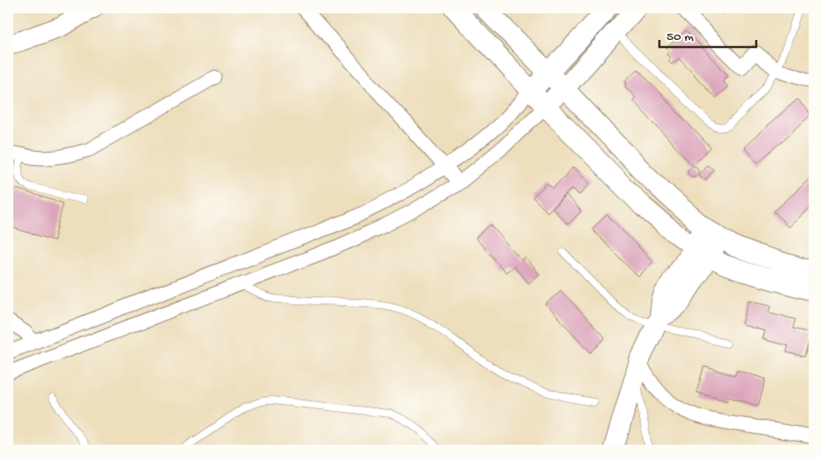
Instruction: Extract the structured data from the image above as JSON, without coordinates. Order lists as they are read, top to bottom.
{
  "scale_bar": "50 m"
}
